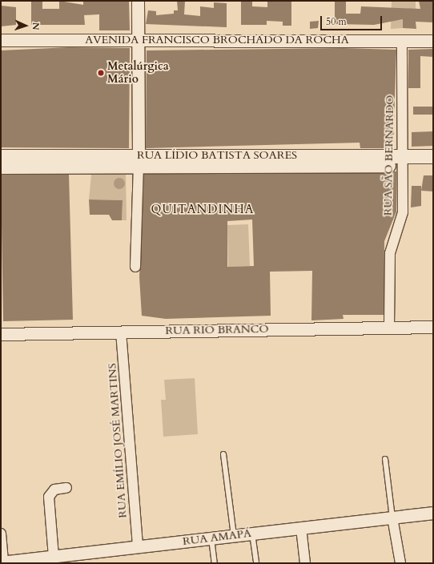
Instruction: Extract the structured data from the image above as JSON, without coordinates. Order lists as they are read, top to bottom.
{
  "streets": {
    "main road": ["RUA LÍDIO BATISTA SOARES"],
    "street": [
      "AVENIDA FRANCISCO BROCHADO DA ROCHA",
      "RUA SÃO BERNARDO",
      "RUA RIO BRANCO",
      "RUA EMÍLIO JOSÉ MARTINS",
      "RUA AMAPÁ"
    ]
  },
  "crossings": [
    ["AVENIDA FRANCISCO BROCHADO DA ROCHA", "RUA SÃO BERNARDO"],
    ["RUA LÍDIO BATISTA SOARES", "RUA SÃO BERNARDO"],
    ["RUA SÃO BERNARDO", "RUA RIO BRANCO"],
    ["RUA RIO BRANCO", "RUA EMÍLIO JOSÉ MARTINS"],
    ["RUA EMÍLIO JOSÉ MARTINS", "RUA AMAPÁ"]
  ],
  "districts": ["QUITANDINHA"],
  "places": ["Metalúrgica Mário"],
  "scale_bar": "50 m",
  "north": "right"
}
